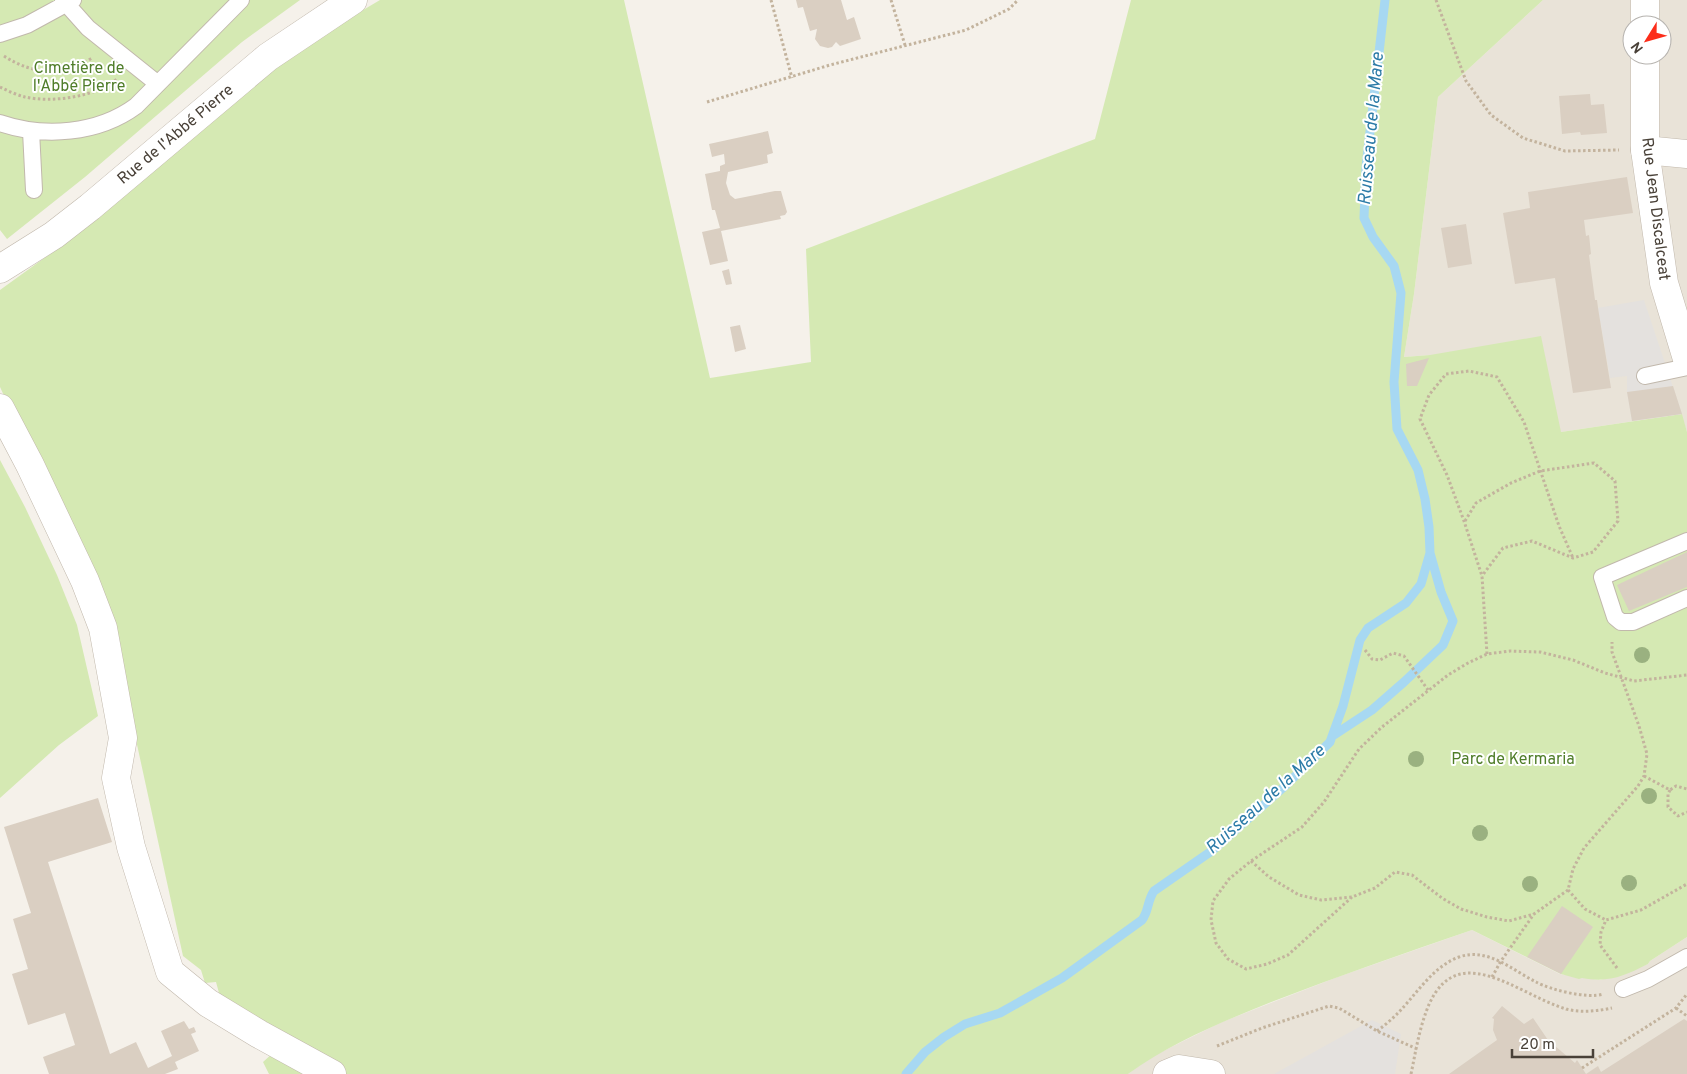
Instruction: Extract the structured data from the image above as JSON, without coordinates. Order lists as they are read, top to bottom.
{
  "streets": {
    "street": ["Rue de l'Abbé Pierre", "Rue Jean Discalceat"]
  },
  "water": ["Ruisseau de la Mare"],
  "parks": ["Cimetière de l'Abbé Pierre", "Parc de Kermaria"],
  "scale_bar": "20 m",
  "north": "bottom left"
}
